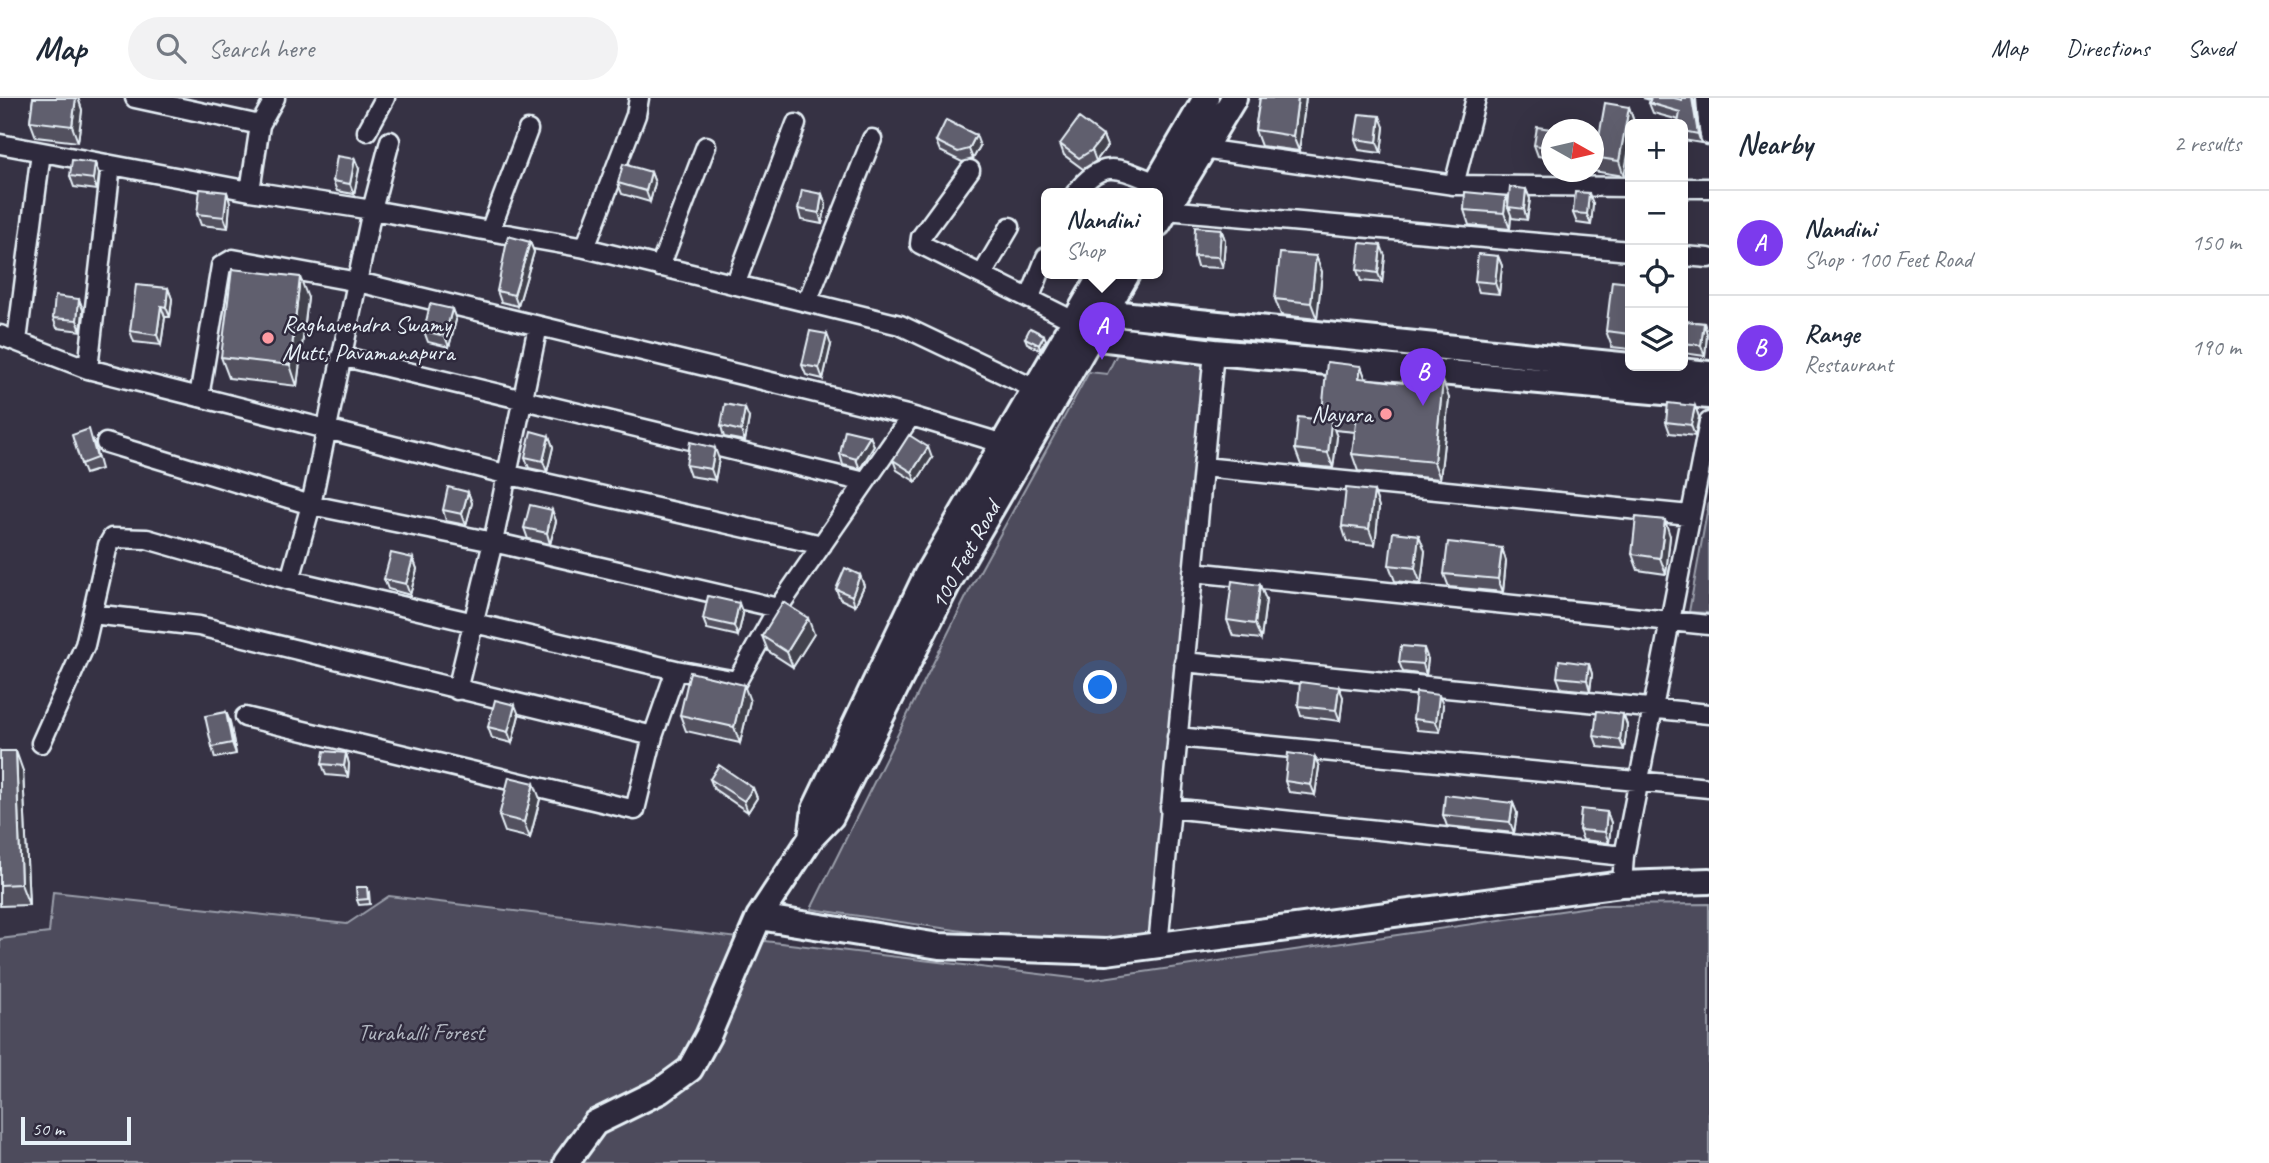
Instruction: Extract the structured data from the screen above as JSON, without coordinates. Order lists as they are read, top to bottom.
{
  "streets": {
    "main road": ["100 Feet Road"]
  },
  "parks": ["Turahalli Forest"],
  "places": ["Raghavendra Swamy Mutt, Pavamanapura", "Nayara"],
  "scale_bar": "50 m",
  "north": "right",
  "page": {
    "header": "Map",
    "search": "Search here",
    "nav": ["Map", "Directions", "Saved"],
    "heading": ["Nearby", "2 results"],
    "map_buttons": ["+", "−"],
    "popup": ["Nandini", "Shop"],
    "list": [
      {
        "mark": "A",
        "name": "Nandini",
        "note": "Shop · 100 Feet Road",
        "value": "150 m"
      },
      {
        "mark": "B",
        "name": "Range",
        "note": "Restaurant",
        "value": "190 m"
      }
    ],
    "pins": ["A", "B"],
    "scale": "50 m"
  }
}
